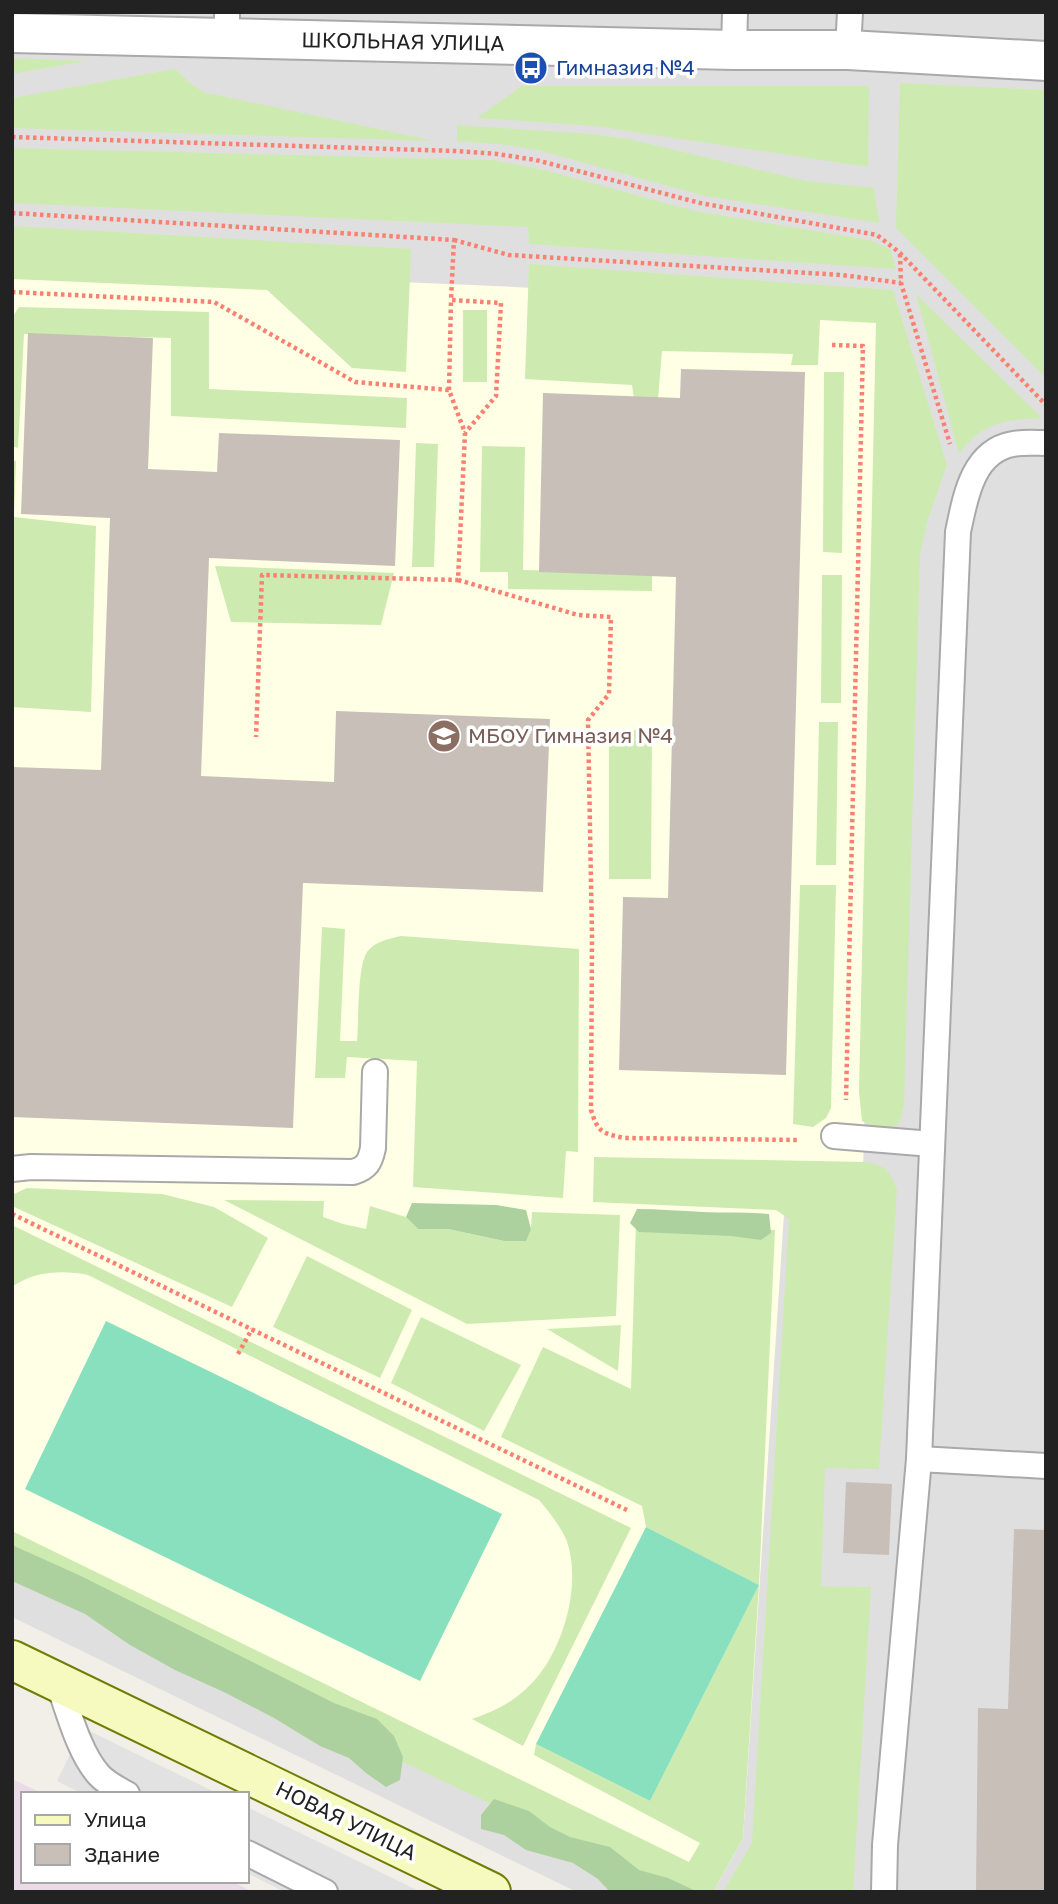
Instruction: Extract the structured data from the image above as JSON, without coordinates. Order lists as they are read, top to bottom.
{
  "streets": {
    "street": ["ШКОЛЬНАЯ УЛИЦА", "НОВАЯ УЛИЦА"]
  },
  "places": {
    "bus stop": ["Гимназия №4"],
    "school or university": ["МБОУ Гимназия №4"]
  },
  "legend": ["Улица", "Здание"]
}
